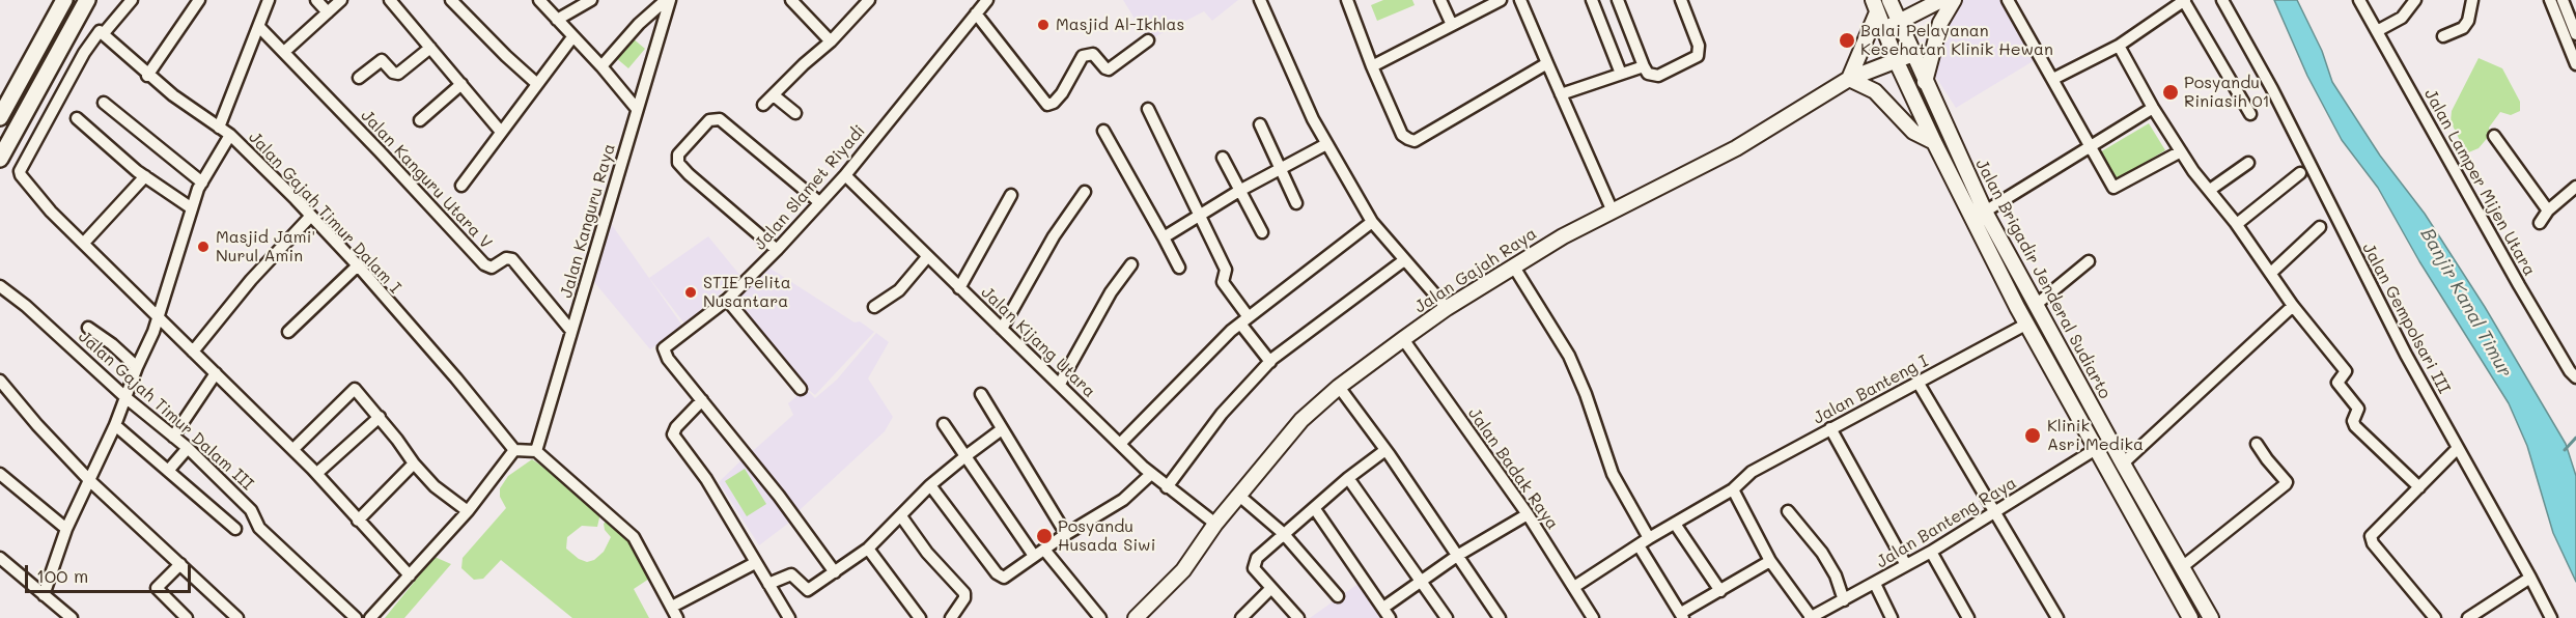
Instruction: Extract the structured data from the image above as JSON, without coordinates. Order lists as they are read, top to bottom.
{
  "streets": {
    "main road": ["Jalan Gajah Raya", "Jalan Brigadir Jenderal Sudiarto"],
    "street": [
      "Jalan Kanguru Utara V",
      "Jalan Lamper Mijen Utara",
      "Jalan Slamet Riyadi",
      "Jalan Gajah Timur Dalam I",
      "Jalan Kanguru Raya",
      "Jalan Gempolsari III",
      "Jalan Kijang Utara",
      "Jalan Banteng I",
      "Jalan Gajah Timur Dalam III",
      "Jalan Badak Raya",
      "Jalan Banteng Raya"
    ]
  },
  "crossings": [
    ["Jalan Kanguru Utara V", "Jalan Kanguru Raya"],
    ["Jalan Slamet Riyadi", "Jalan Kijang Utara"],
    ["Jalan Gajah Raya", "Jalan Brigadir Jenderal Sudiarto"],
    ["Jalan Gajah Raya", "Jalan Kijang Utara"],
    ["Jalan Gajah Raya", "Jalan Badak Raya"],
    ["Jalan Brigadir Jenderal Sudiarto", "Jalan Banteng I"],
    ["Jalan Brigadir Jenderal Sudiarto", "Jalan Banteng Raya"],
    ["Jalan Banteng I", "Jalan Badak Raya"]
  ],
  "water": ["Banjir Kanal Timur"],
  "places": [
    "Masjid Al-Ikhlas",
    "Balai Pelayanan Kesehatan Klinik Hewan",
    "Posyandu Riniasih 01",
    "Masjid Jami' Nurul Amin",
    "STIE Pelita Nusantara",
    "Klinik Asri Medika",
    "Posyandu Husada Siwi"
  ],
  "scale_bar": "100 m"
}
